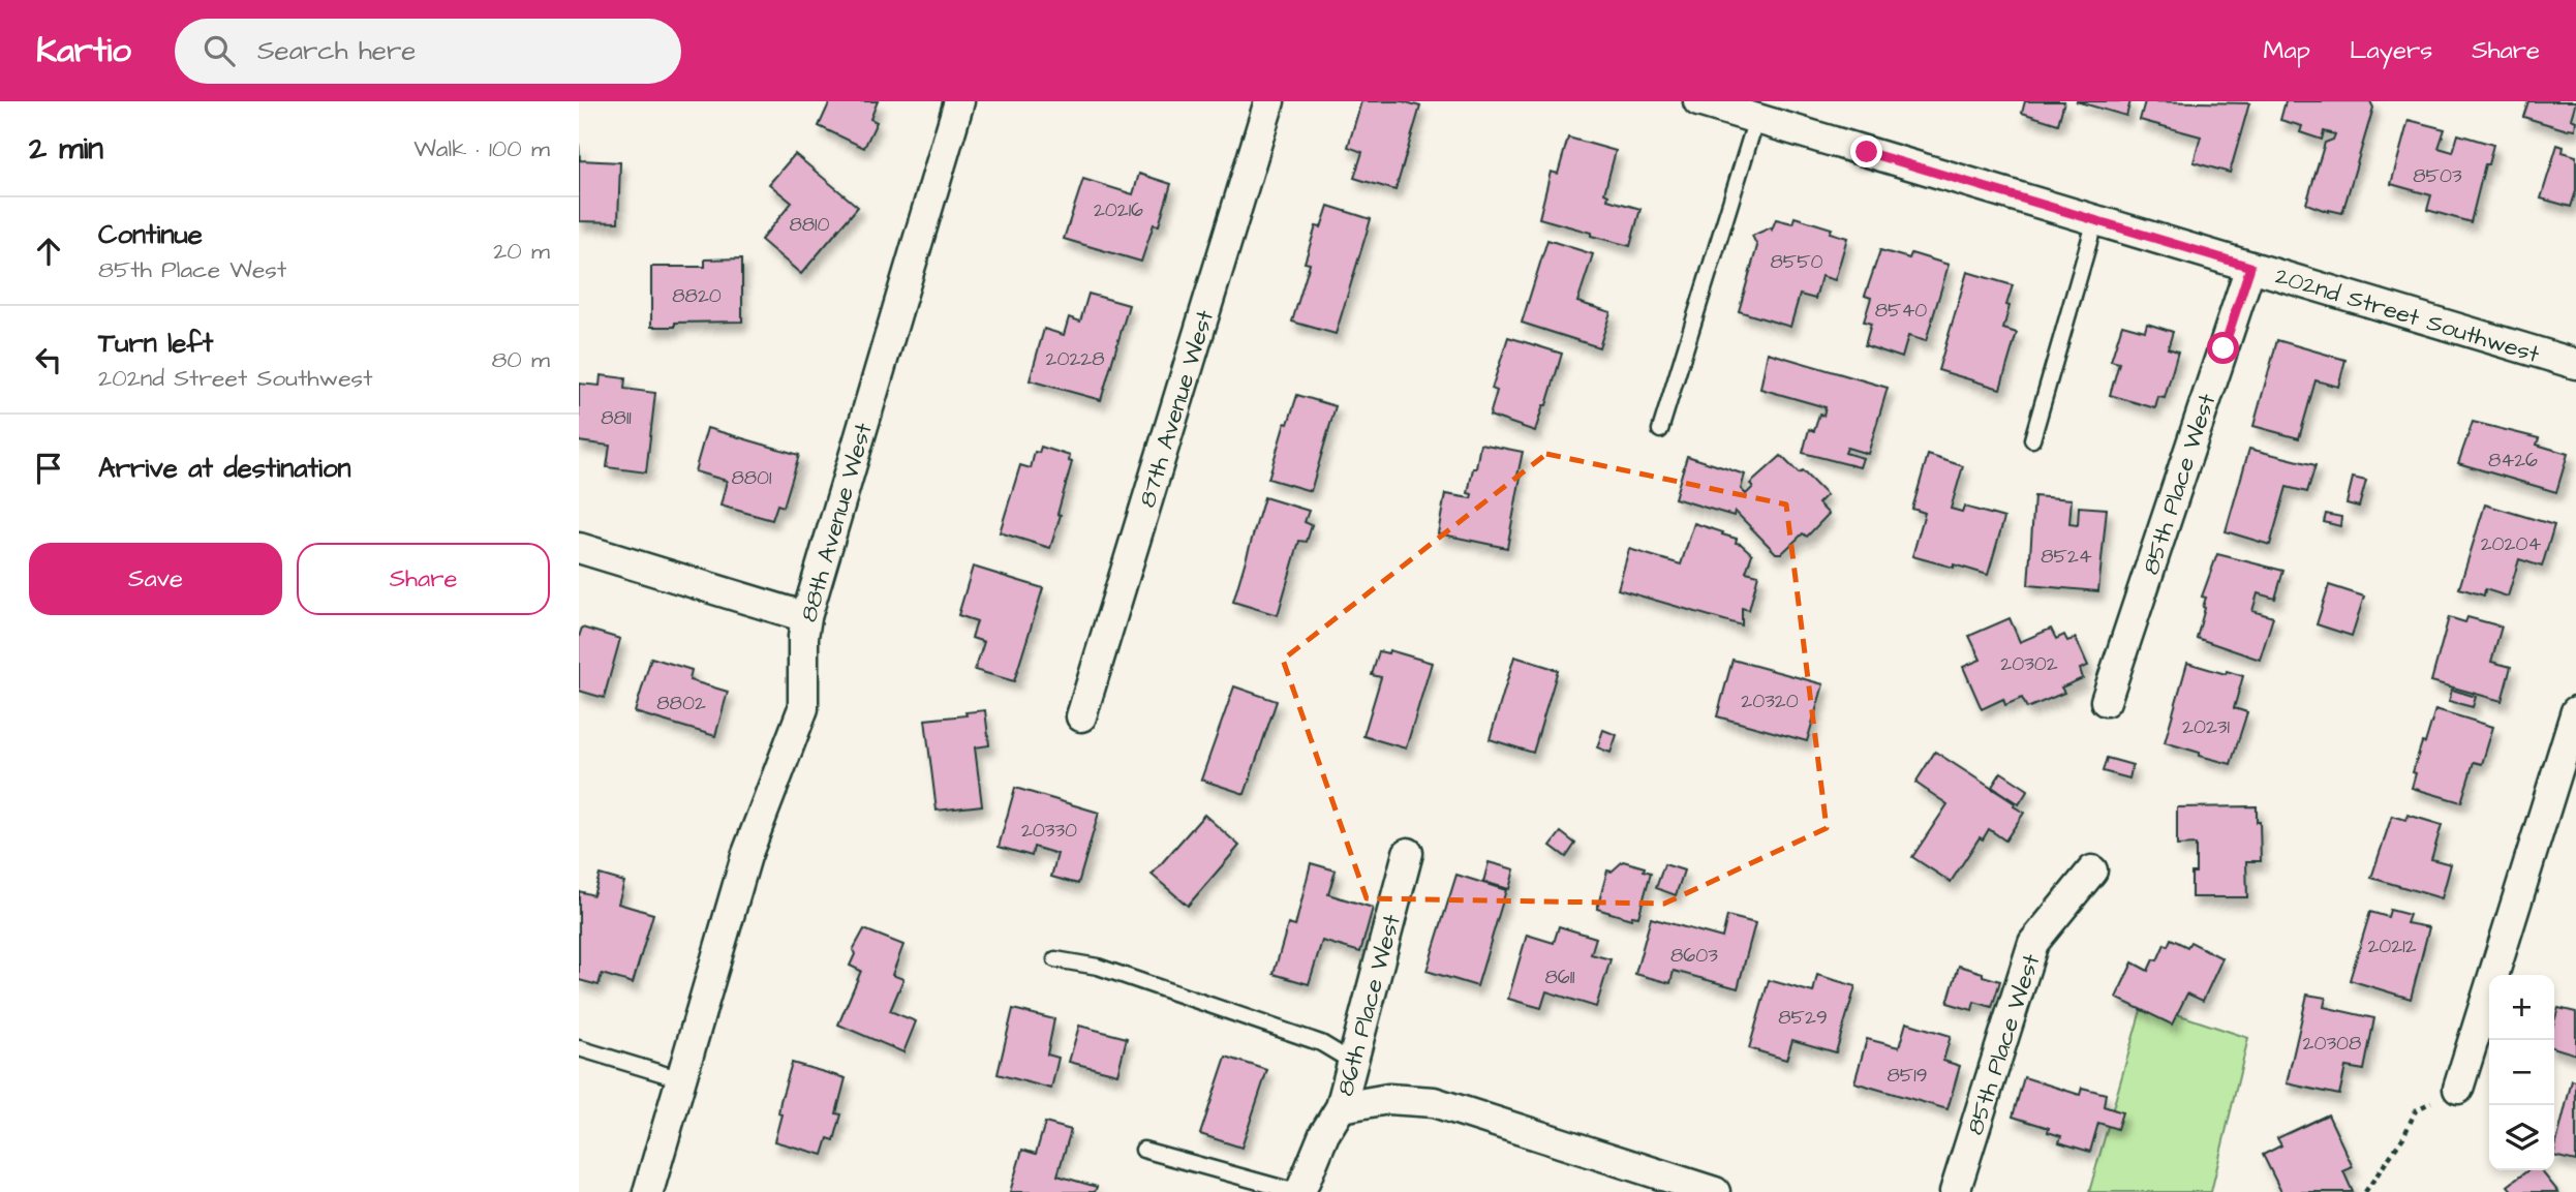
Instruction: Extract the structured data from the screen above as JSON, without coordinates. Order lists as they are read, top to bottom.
{
  "streets": {
    "street": [
      "202nd Street Southwest",
      "87th Avenue West",
      "85th Place West",
      "88th Avenue West",
      "86th Place West"
    ]
  },
  "crossings": [
    ["202nd Street Southwest", "85th Place West"]
  ],
  "house_numbers": [
    "8503",
    "20216",
    "8810",
    "8550",
    "8820",
    "8540",
    "20228",
    "8811",
    "8426",
    "8801",
    "20204",
    "8524",
    "20302",
    "20320",
    "8802",
    "20231",
    "20330",
    "20212",
    "8603",
    "8611",
    "8529",
    "20308",
    "8519"
  ],
  "page": {
    "header": "Kartio",
    "search": "Search here",
    "nav": ["Map", "Layers", "Share"],
    "heading": ["2 min", "Walk · 100 m"],
    "list": [
      ["Continue", "85th Place West", "20 m"],
      ["Turn left", "202nd Street Southwest", "80 m"],
      "Arrive at destination"
    ],
    "buttons": ["Save", "Share"],
    "map_buttons": ["+", "−"]
  }
}
